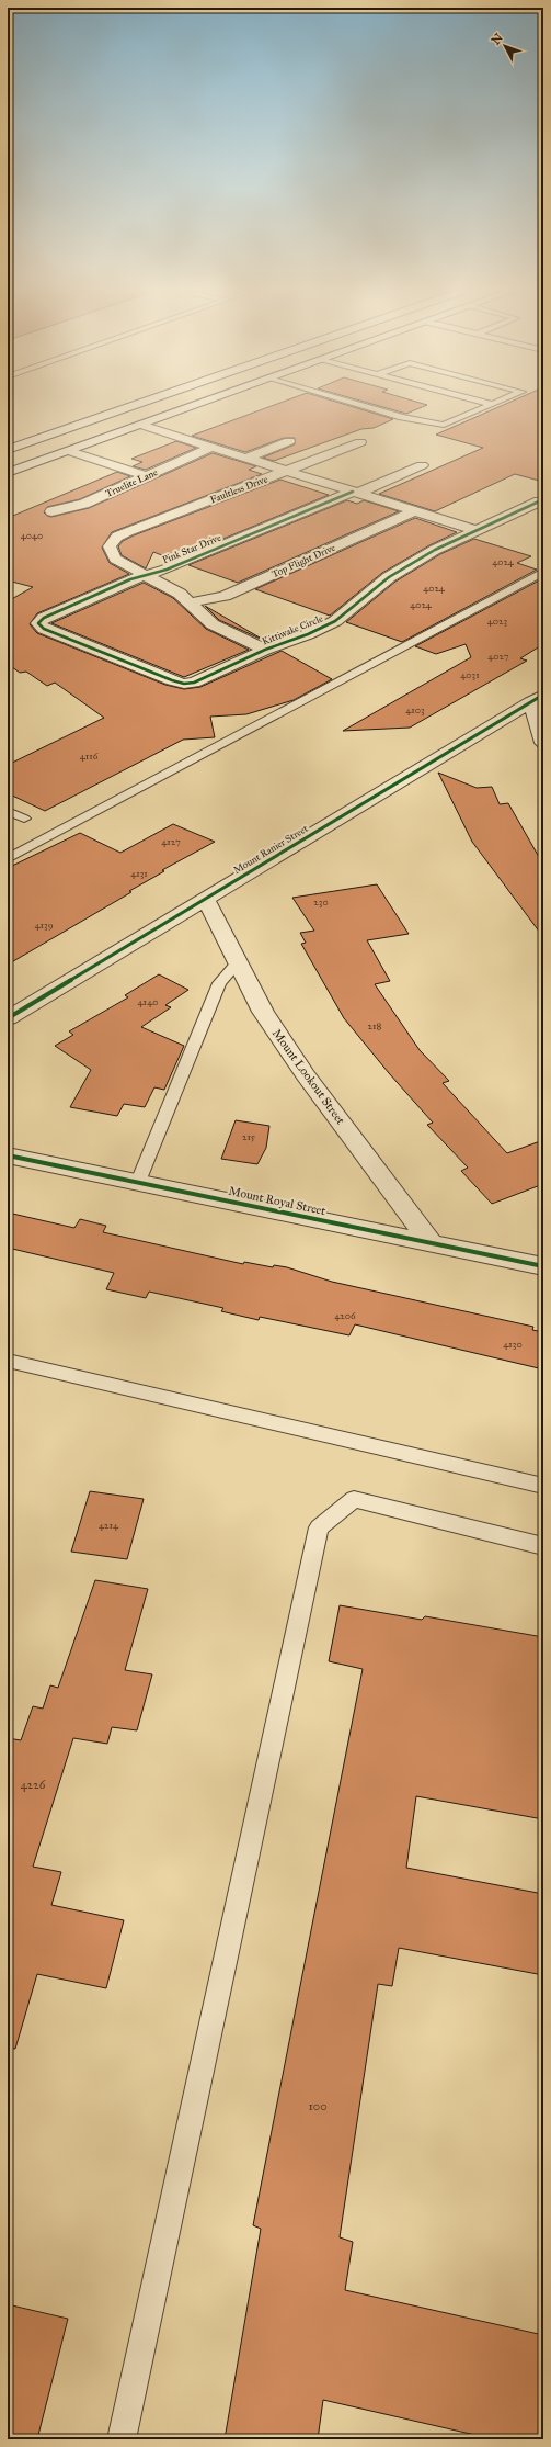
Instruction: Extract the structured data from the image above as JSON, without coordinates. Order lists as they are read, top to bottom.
{
  "streets": {
    "street": [
      "Truelite Lane",
      "Faultless Drive",
      "Pink Star Drive",
      "Top Flight Drive",
      "Kittiwake Circle",
      "Mount Ranier Street",
      "Mount Lookout Street",
      "Mount Royal Street"
    ]
  },
  "crossings": [
    ["Faultless Drive", "Pink Star Drive"],
    ["Pink Star Drive", "Kittiwake Circle"],
    ["Mount Ranier Street", "Mount Lookout Street"],
    ["Mount Lookout Street", "Mount Royal Street"]
  ],
  "house_numbers": [
    "4040",
    "4024",
    "4024",
    "4024",
    "4023",
    "4027",
    "4031",
    "4103",
    "4116",
    "4127",
    "4131",
    "230",
    "4139",
    "4140",
    "218",
    "215",
    "4206",
    "4130",
    "4214",
    "4226",
    "100"
  ],
  "north": "top left"
}
